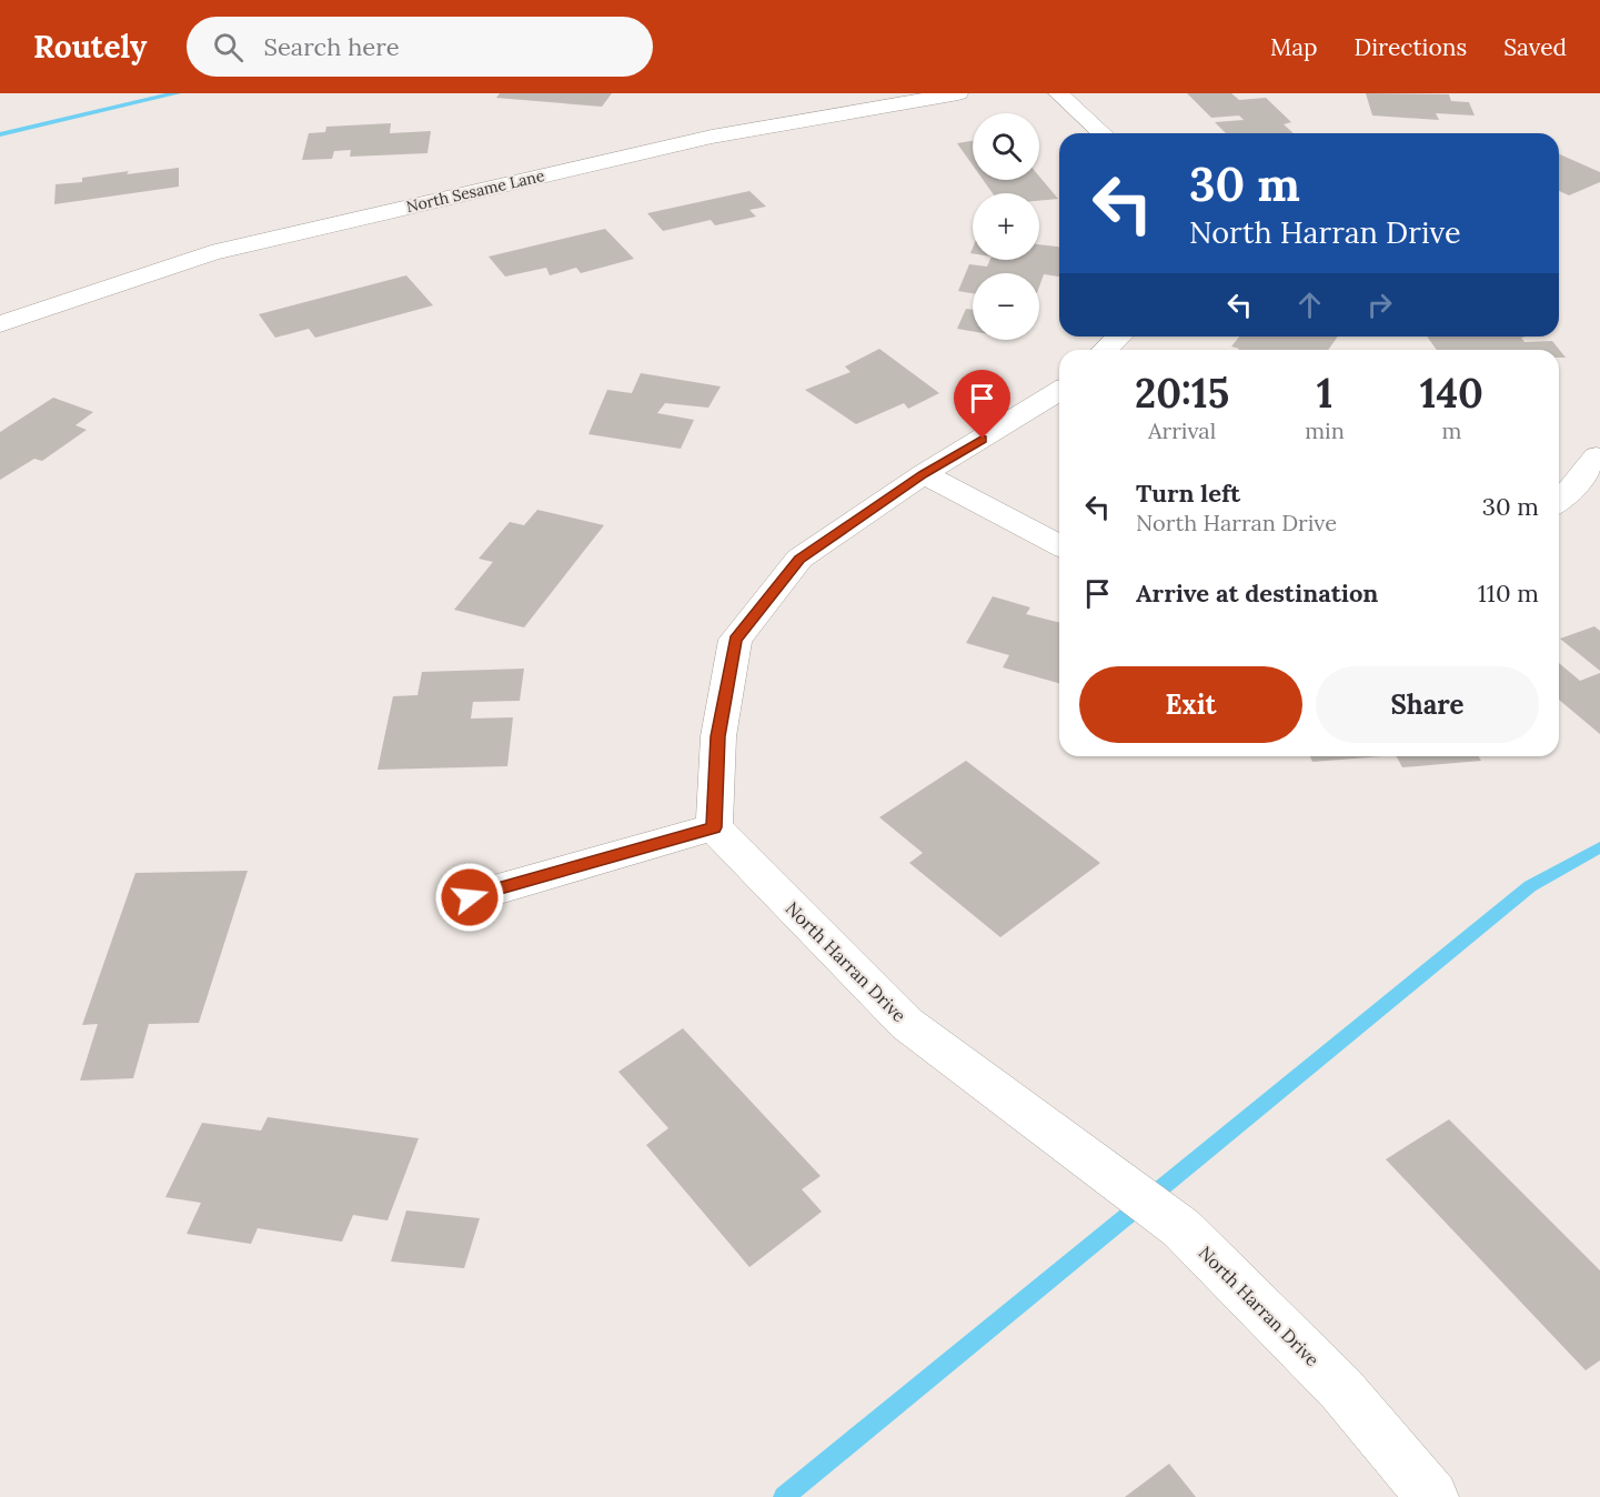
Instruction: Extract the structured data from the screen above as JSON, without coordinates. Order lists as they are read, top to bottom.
{
  "streets": {
    "street": ["North Sesame Lane", "North Harran Drive"]
  },
  "page": {
    "header": "Routely",
    "search": "Search here",
    "nav": ["Map", "Directions", "Saved"],
    "map_buttons": ["+", "−"],
    "turn": ["30 m", "North Harran Drive"],
    "eta": [
      "20:15",
      "Arrival",
      "1",
      "min",
      "140",
      "m"
    ],
    "list": [
      {
        "name": "Turn left",
        "note": "North Harran Drive",
        "value": "30 m"
      },
      {
        "name": "Arrive at destination",
        "value": "110 m"
      }
    ],
    "buttons": ["Exit", "Share"]
  }
}
